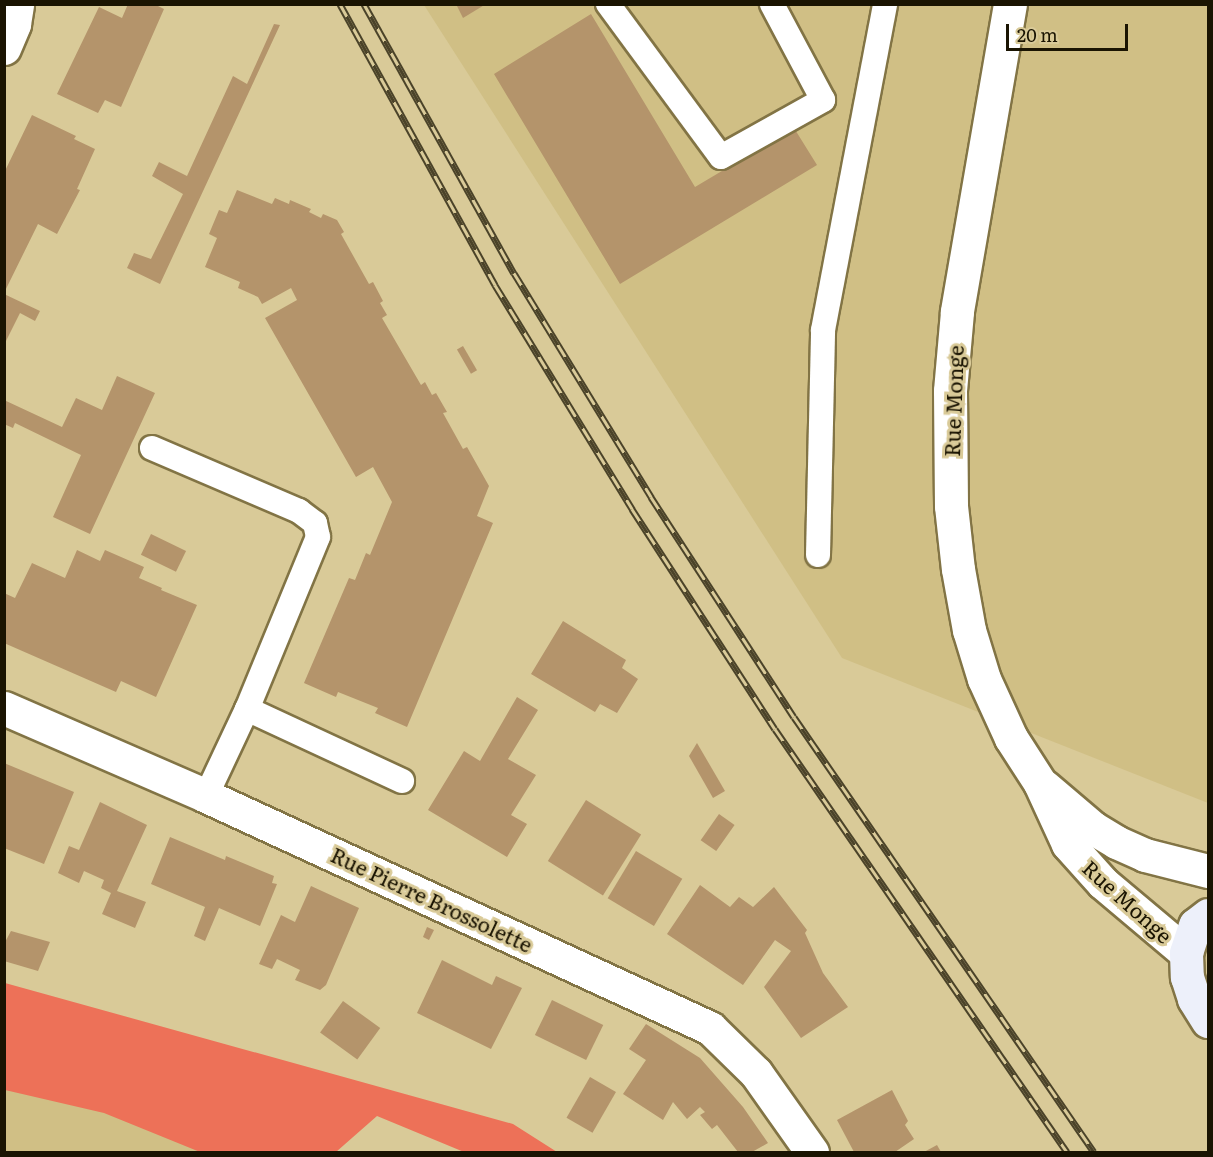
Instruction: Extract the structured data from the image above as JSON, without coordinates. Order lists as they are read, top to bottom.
{
  "streets": {
    "street": ["Rue Monge", "Rue Pierre Brossolette"]
  },
  "scale_bar": "20 m"
}
